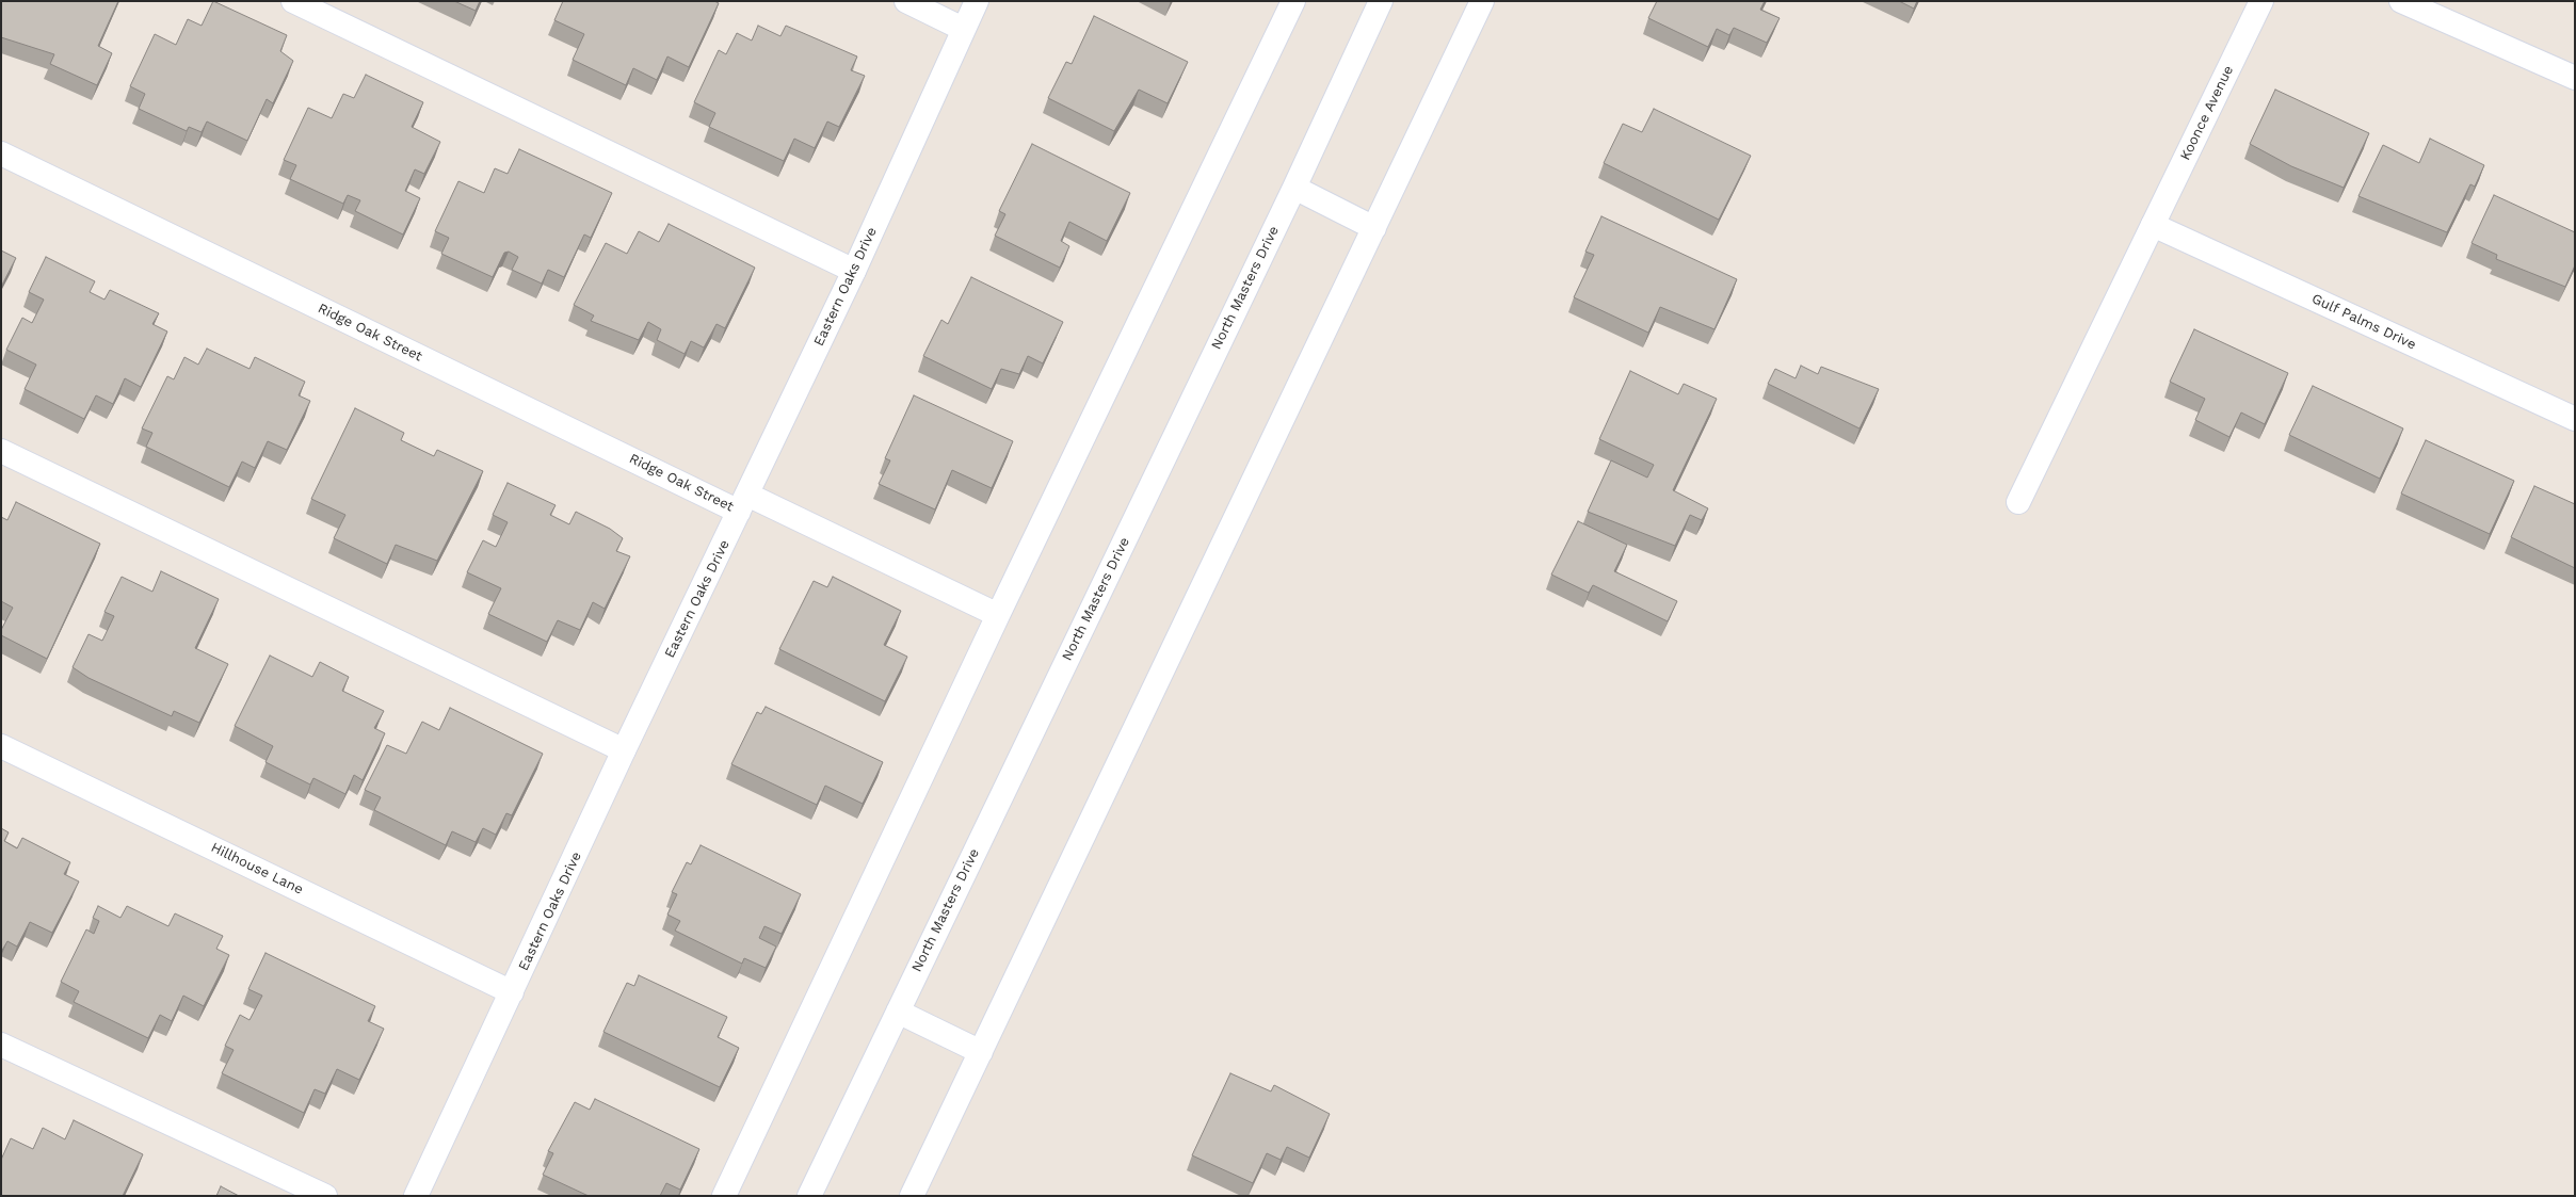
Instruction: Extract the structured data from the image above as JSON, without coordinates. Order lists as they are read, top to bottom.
{
  "streets": {
    "street": [
      "Koonce Avenue",
      "Eastern Oaks Drive",
      "North Masters Drive",
      "Gulf Palms Drive",
      "Ridge Oak Street",
      "Hillhouse Lane"
    ]
  },
  "crossings": [
    ["Koonce Avenue", "Gulf Palms Drive"],
    ["Eastern Oaks Drive", "Ridge Oak Street"],
    ["Eastern Oaks Drive", "Hillhouse Lane"]
  ]
}
